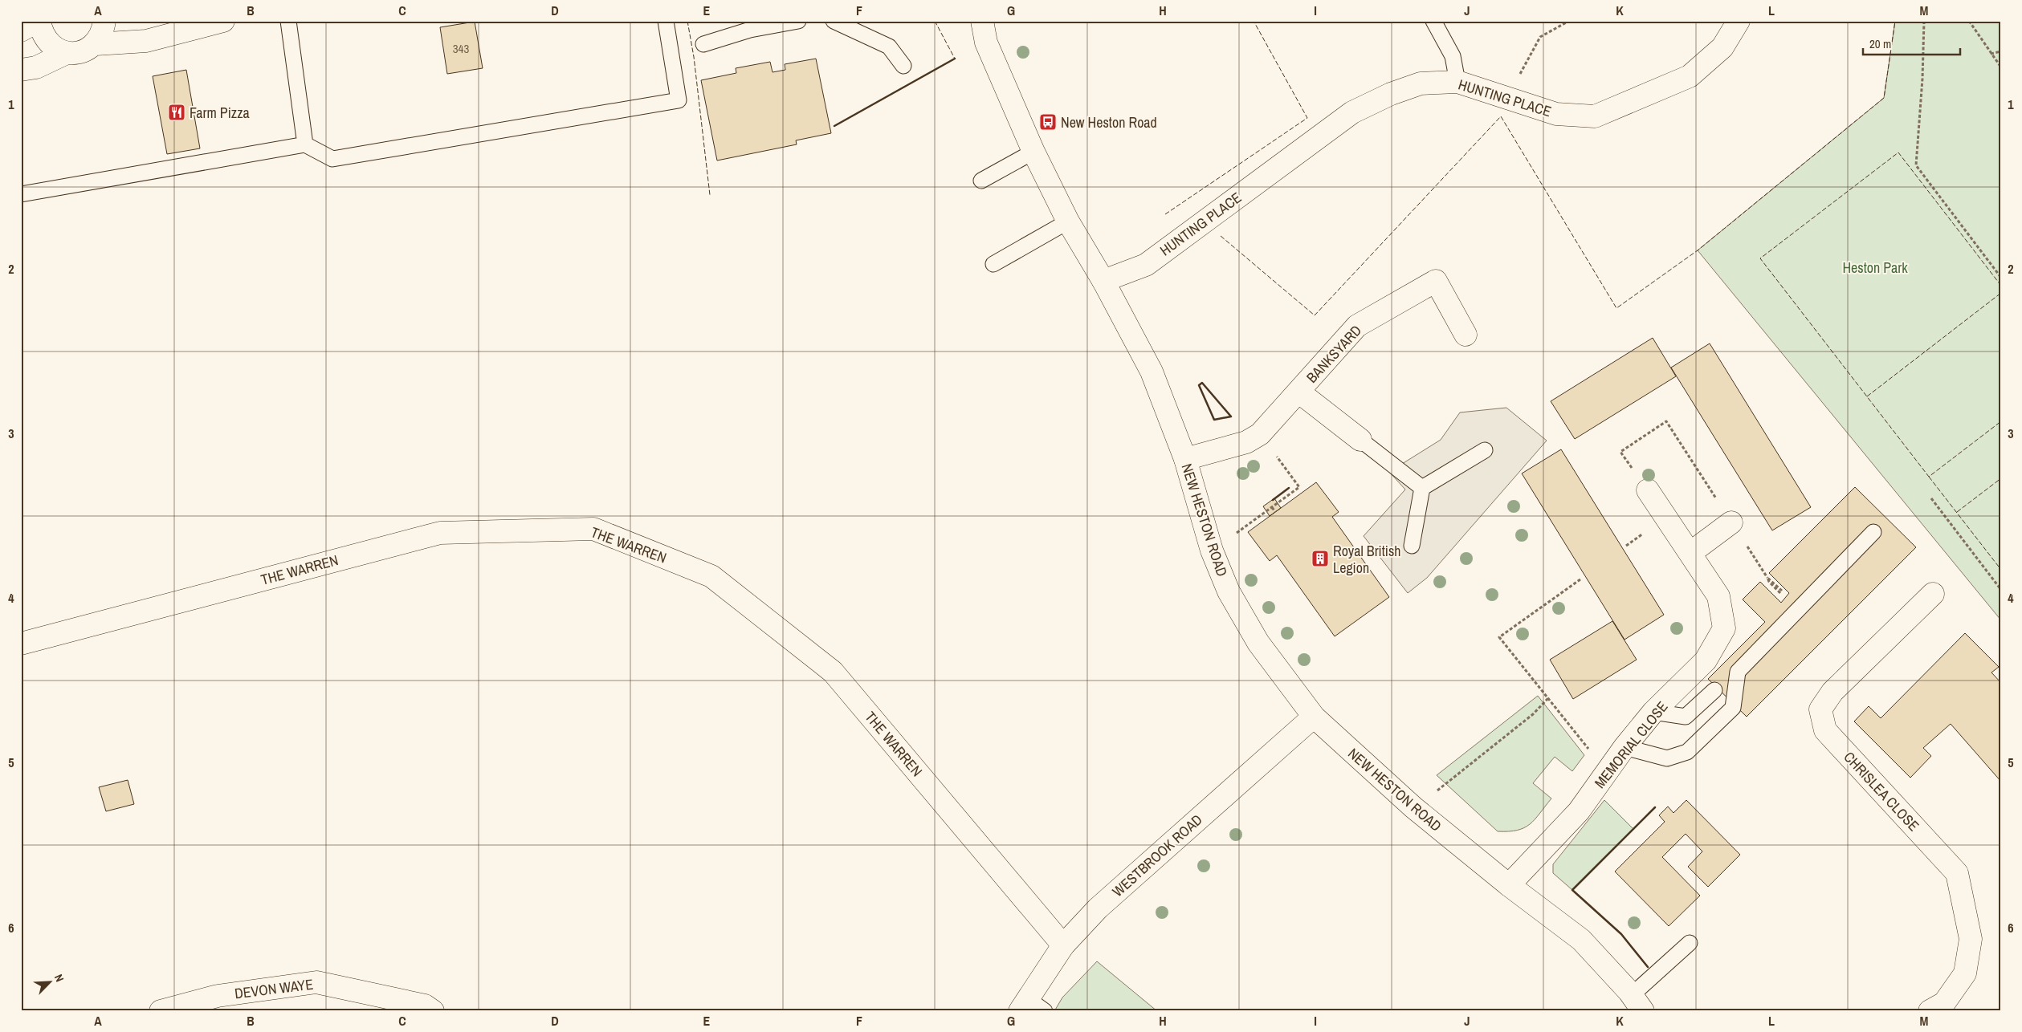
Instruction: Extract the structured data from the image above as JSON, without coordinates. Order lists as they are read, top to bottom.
{
  "streets": {
    "street": [
      "HUNTING PLACE",
      "BANKSYARD",
      "NEW HESTON ROAD",
      "THE WARREN",
      "MEMORIAL CLOSE",
      "CHRISLEA CLOSE",
      "WESTBROOK ROAD",
      "DEVON WAYE"
    ]
  },
  "crossings": [
    ["HUNTING PLACE", "NEW HESTON ROAD"],
    ["BANKSYARD", "NEW HESTON ROAD"],
    ["NEW HESTON ROAD", "MEMORIAL CLOSE"],
    ["NEW HESTON ROAD", "WESTBROOK ROAD"],
    ["THE WARREN", "WESTBROOK ROAD"]
  ],
  "parks": ["Heston Park"],
  "places": {
    "restaurant": ["Farm Pizza"],
    "bus stop": ["New Heston Road"],
    "building": ["Royal British Legion"]
  },
  "house_numbers": ["343"],
  "scale_bar": "20 m",
  "north": "top right",
  "grid": {
    "columns": [
      "A",
      "B",
      "C",
      "D",
      "E",
      "F",
      "G",
      "H",
      "I",
      "J",
      "K",
      "L",
      "M"
    ],
    "rows": [
      "1",
      "2",
      "3",
      "4",
      "5",
      "6"
    ]
  }
}
